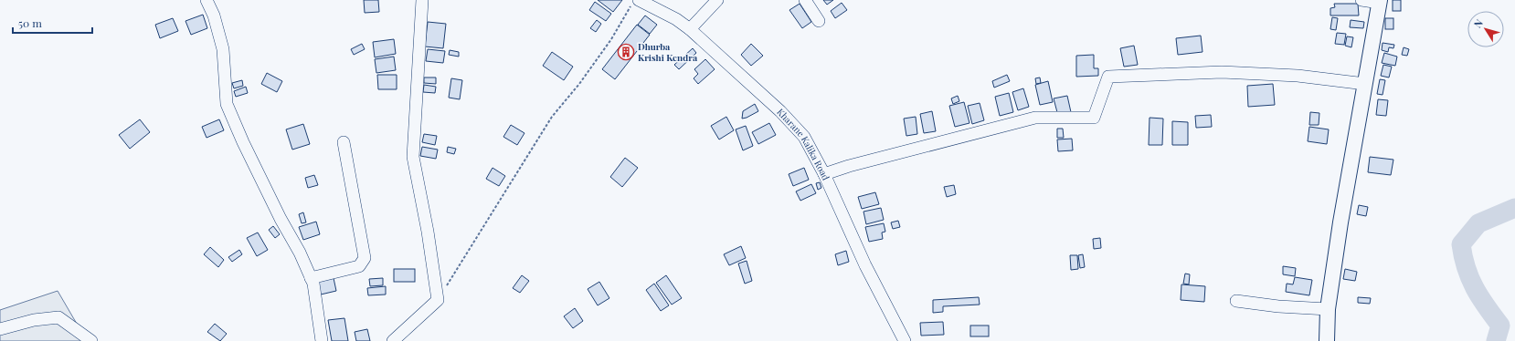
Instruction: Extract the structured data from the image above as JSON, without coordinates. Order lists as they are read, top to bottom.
{
  "streets": {
    "street": ["Kharane Kalika Road"]
  },
  "places": {
    "building": ["Dhurba Krishi Kendra"]
  },
  "scale_bar": "50 m",
  "north": "top left"
}
